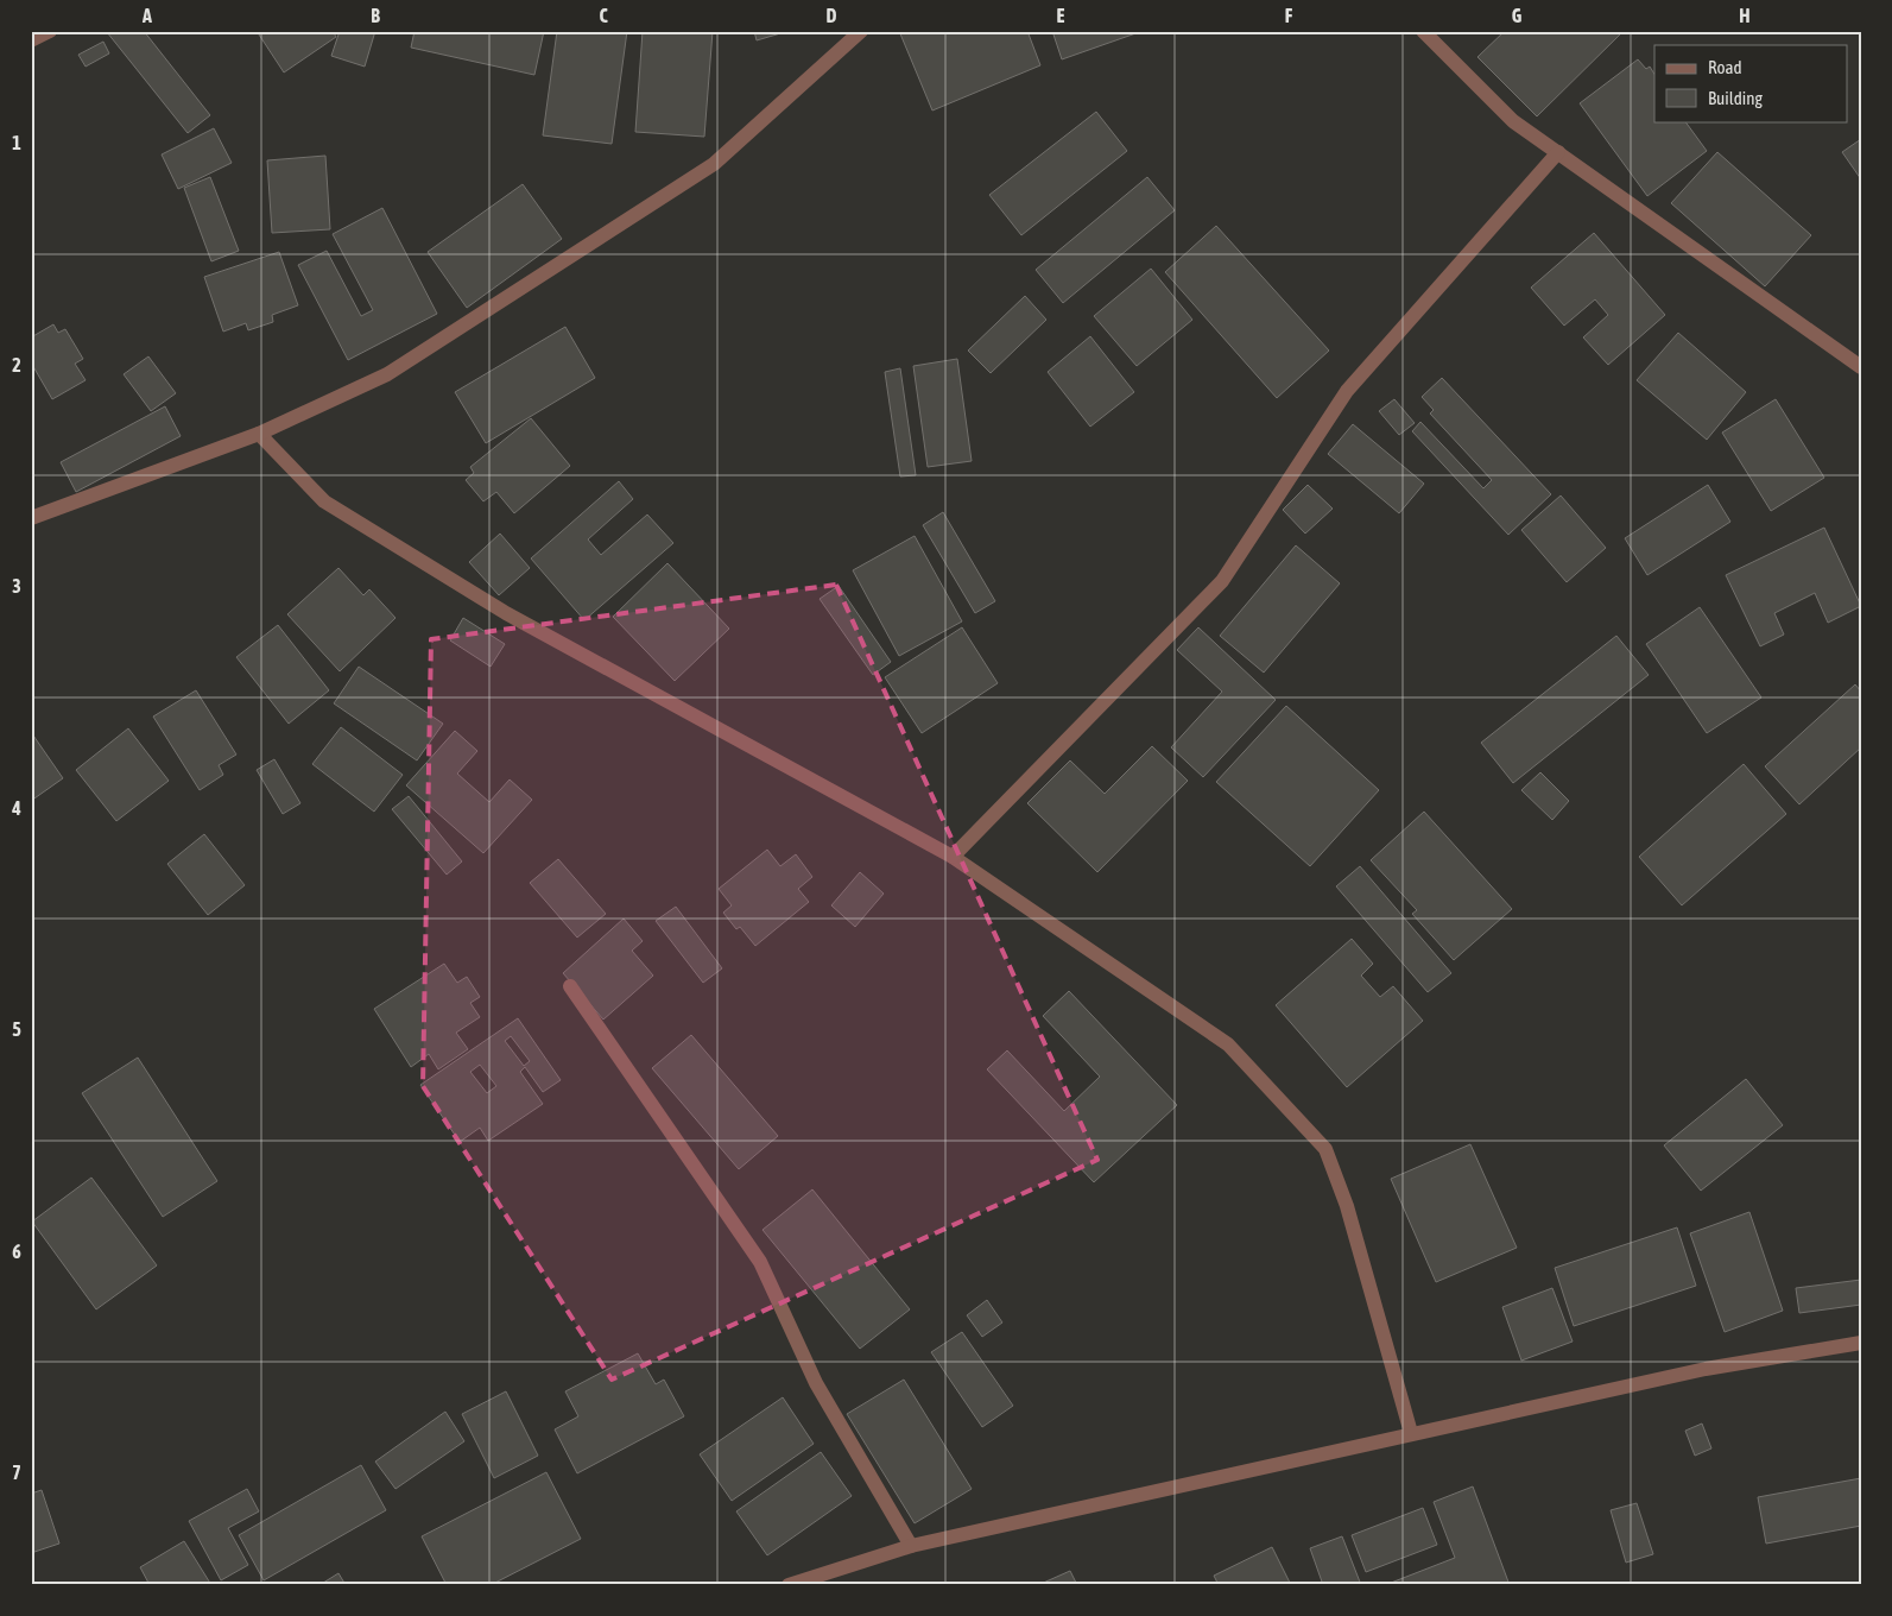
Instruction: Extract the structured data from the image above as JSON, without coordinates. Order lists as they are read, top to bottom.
{
  "legend": ["Road", "Building"],
  "grid": {
    "columns": [
      "A",
      "B",
      "C",
      "D",
      "E",
      "F",
      "G",
      "H"
    ],
    "rows": [
      "1",
      "2",
      "3",
      "4",
      "5",
      "6",
      "7"
    ]
  }
}
